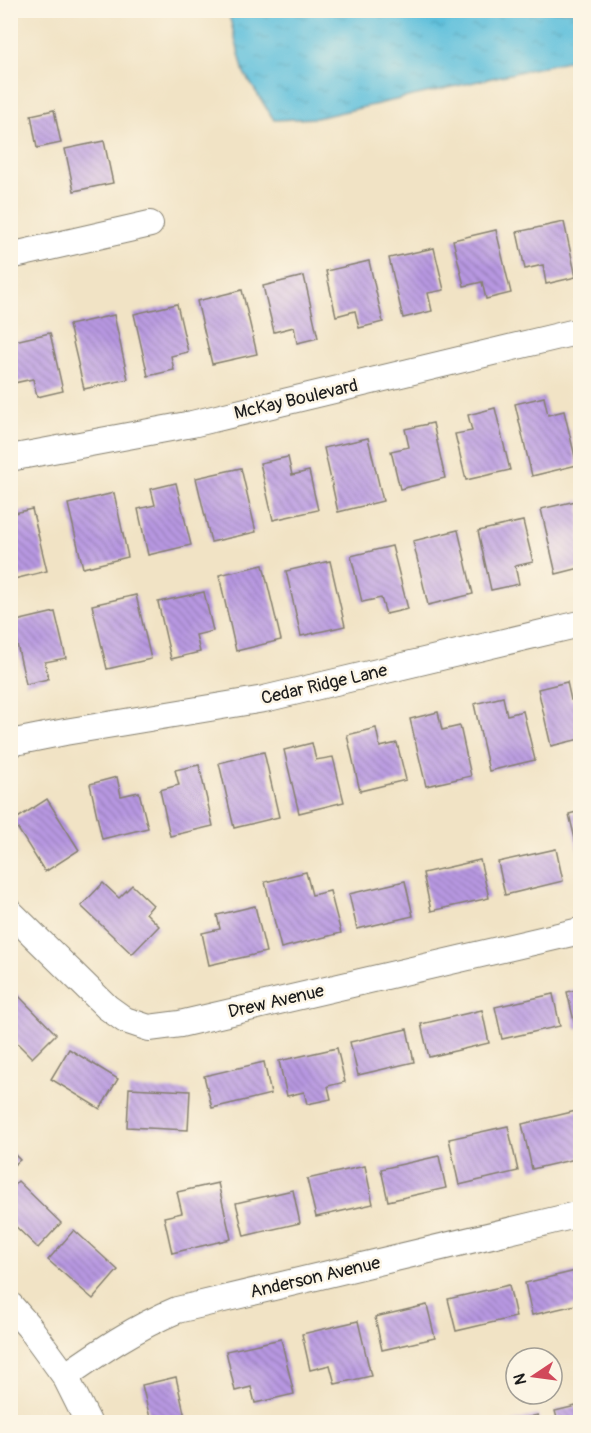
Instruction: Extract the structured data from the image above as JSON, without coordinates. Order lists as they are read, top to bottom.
{
  "streets": {
    "street": [
      "McKay Boulevard",
      "Cedar Ridge Lane",
      "Drew Avenue",
      "Anderson Avenue"
    ]
  },
  "north": "left"
}
